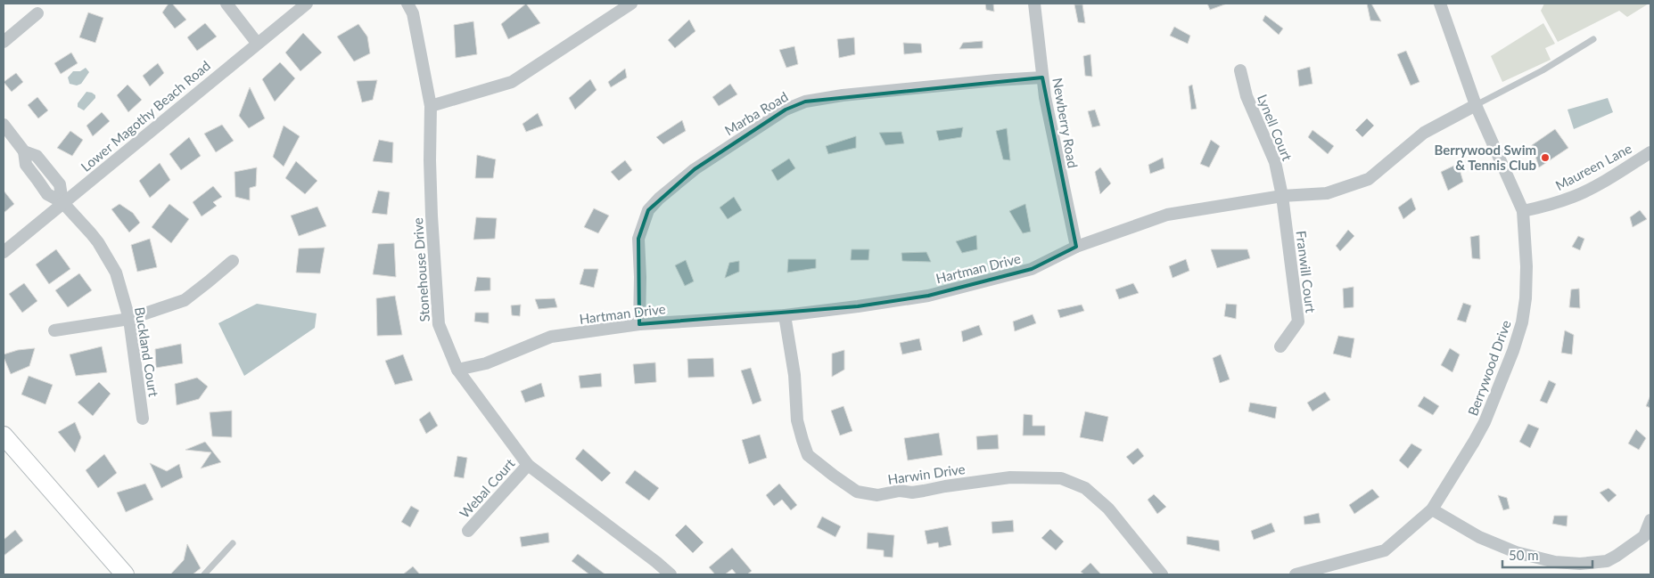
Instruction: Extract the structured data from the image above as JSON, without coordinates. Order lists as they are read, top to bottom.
{
  "streets": {
    "street": [
      "Marba Road",
      "Lower Magothy Beach Road",
      "Newberry Road",
      "Lynell Court",
      "Maureen Lane",
      "Hartman Drive",
      "Stonehouse Drive",
      "Franwill Court",
      "Buckland Court",
      "Berrywood Drive",
      "Harwin Drive",
      "Webal Court"
    ]
  },
  "crossings": [
    ["Marba Road", "Newberry Road"],
    ["Marba Road", "Hartman Drive"],
    ["Lower Magothy Beach Road", "Buckland Court"],
    ["Newberry Road", "Hartman Drive"],
    ["Lynell Court", "Hartman Drive"],
    ["Lynell Court", "Franwill Court"],
    ["Maureen Lane", "Berrywood Drive"],
    ["Hartman Drive", "Stonehouse Drive"],
    ["Hartman Drive", "Franwill Court"],
    ["Hartman Drive", "Berrywood Drive"],
    ["Hartman Drive", "Harwin Drive"],
    ["Stonehouse Drive", "Webal Court"]
  ],
  "places": ["Berrywood Swim & Tennis Club"],
  "scale_bar": "50 m"
}
